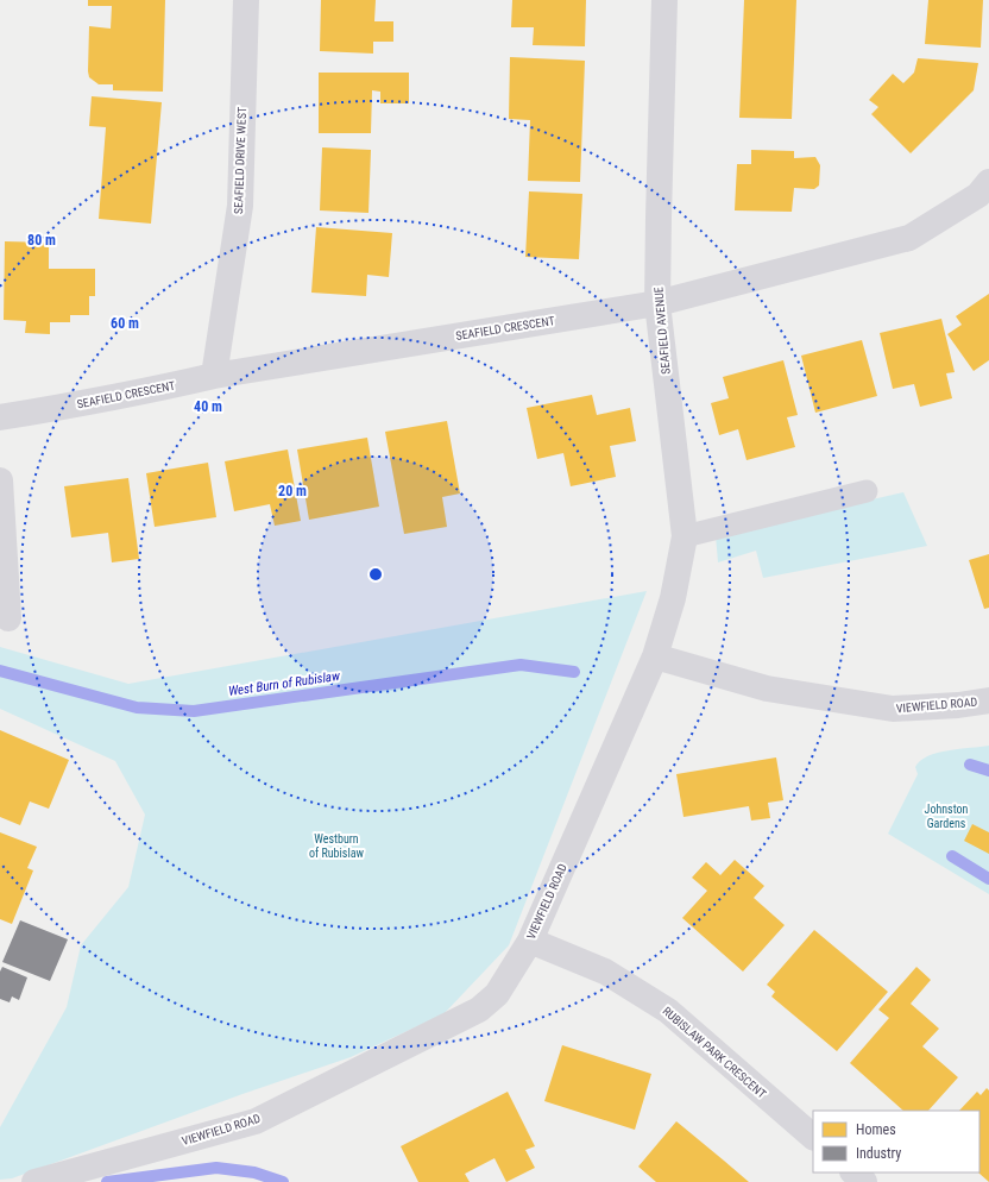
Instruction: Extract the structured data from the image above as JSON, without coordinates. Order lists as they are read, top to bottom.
{
  "streets": {
    "street": [
      "SEAFIELD DRIVE WEST",
      "SEAFIELD CRESCENT",
      "SEAFIELD AVENUE",
      "VIEWFIELD ROAD",
      "RUBISLAW PARK CRESCENT"
    ]
  },
  "crossings": [
    ["SEAFIELD DRIVE WEST", "SEAFIELD CRESCENT"],
    ["SEAFIELD CRESCENT", "SEAFIELD AVENUE"],
    ["SEAFIELD AVENUE", "VIEWFIELD ROAD"],
    ["VIEWFIELD ROAD", "RUBISLAW PARK CRESCENT"]
  ],
  "water": ["West Burn of Rubislaw"],
  "parks": ["Johnston Gardens", "Westburn of Rubislaw"],
  "legend": ["Homes", "Industry"],
  "rings": [
    "80 m",
    "60 m",
    "40 m",
    "20 m"
  ]
}
